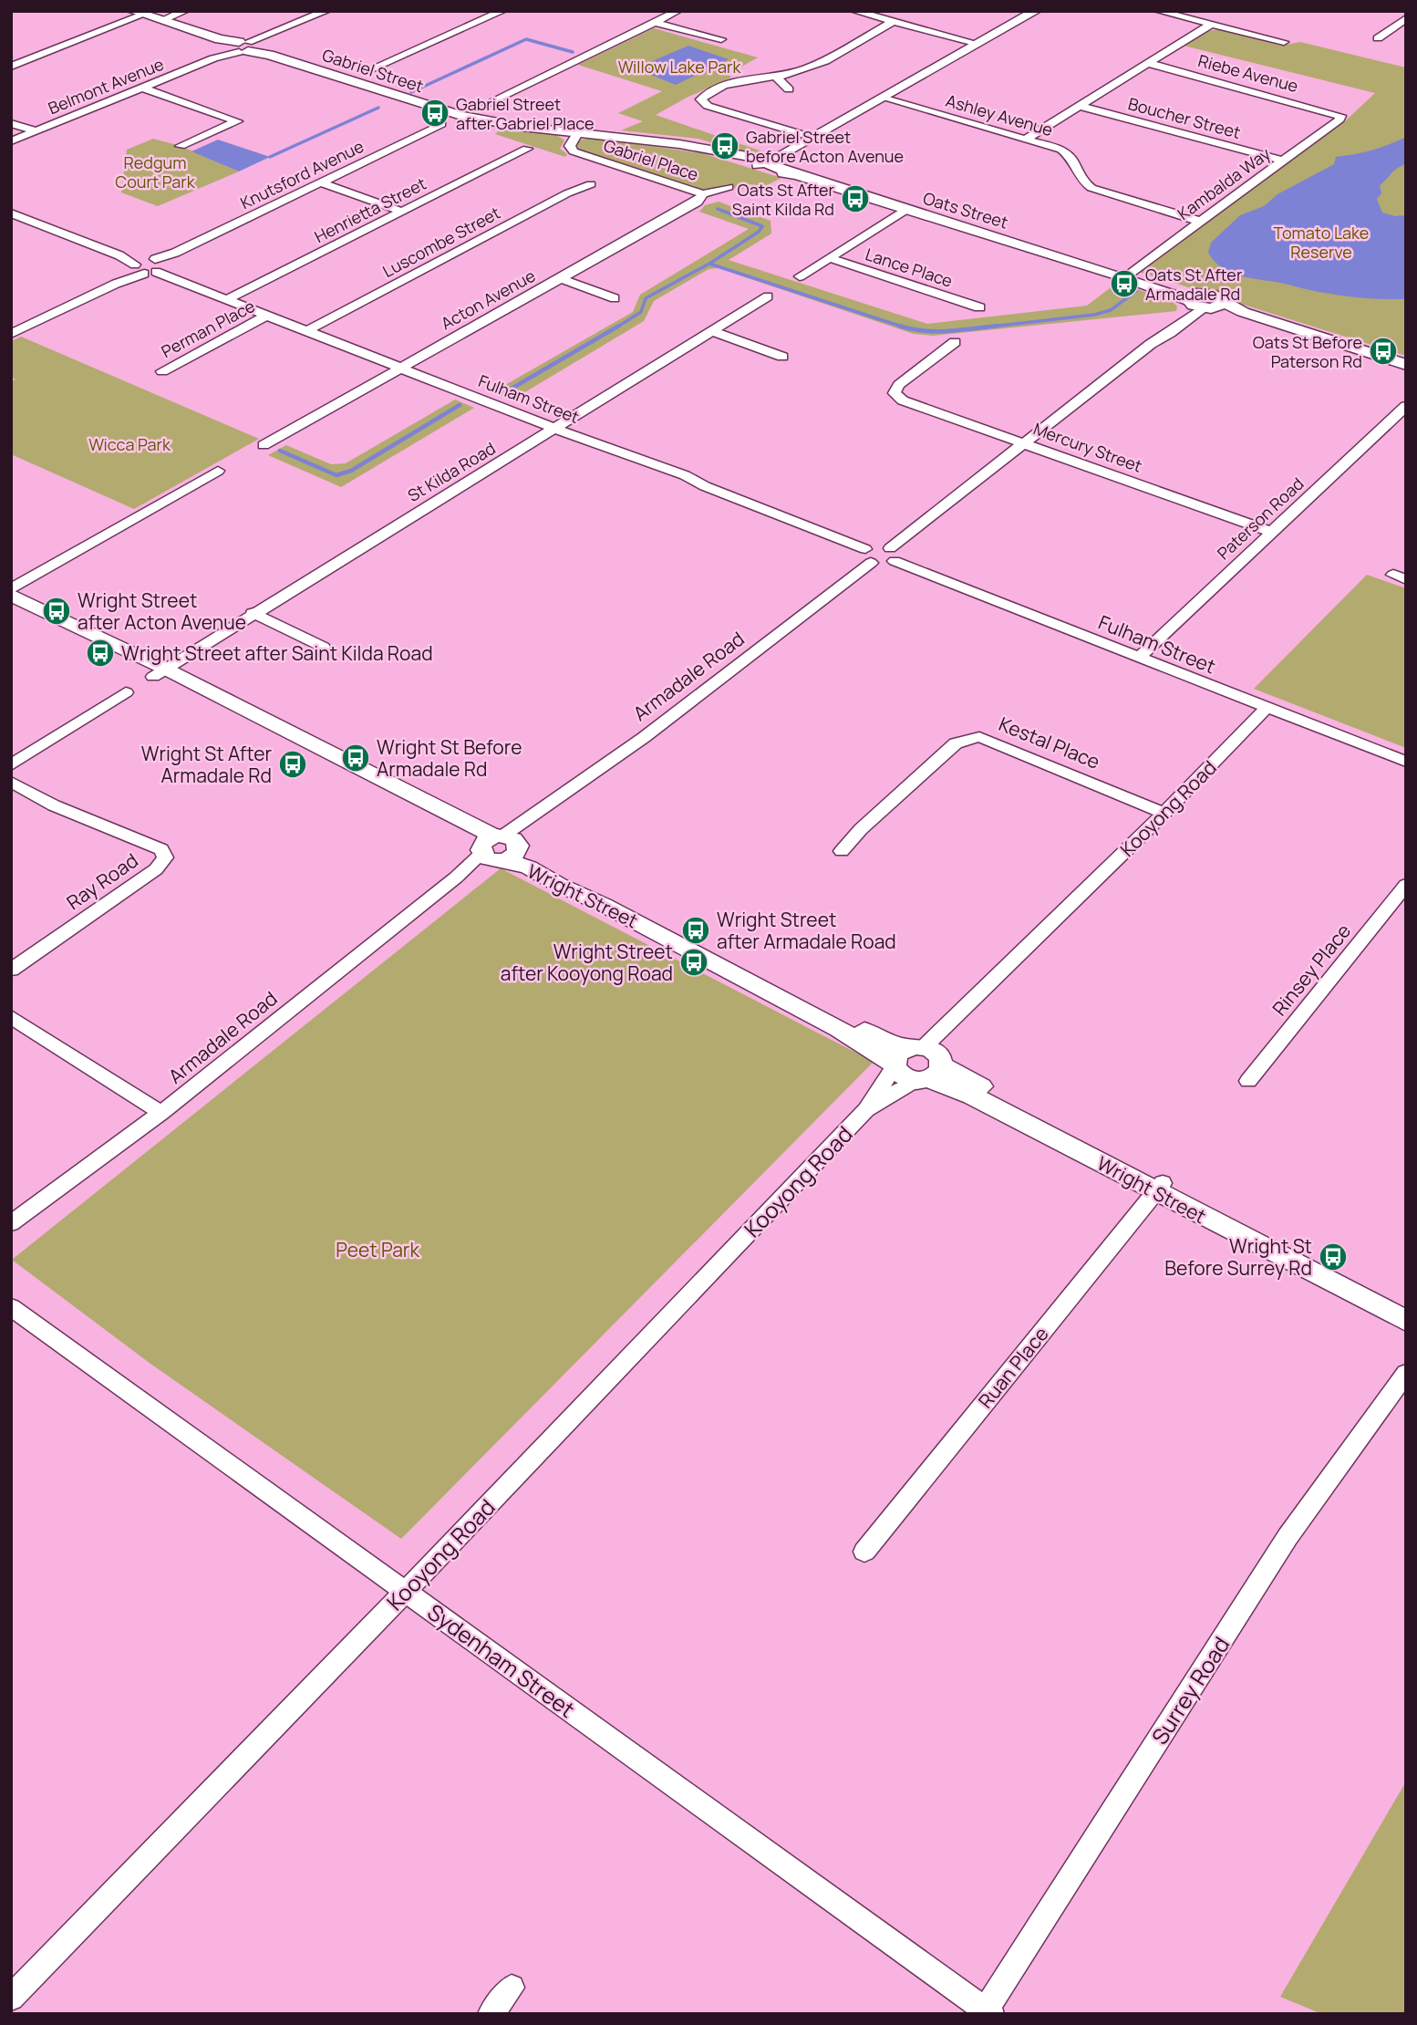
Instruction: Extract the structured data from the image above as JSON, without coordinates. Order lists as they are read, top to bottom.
{
  "streets": {
    "street": [
      "Gabriel Street",
      "Riebe Avenue",
      "Belmont Avenue",
      "Ashley Avenue",
      "Boucher Street",
      "Gabriel Place",
      "Knutsford Avenue",
      "Kambalda Way",
      "Henrietta Street",
      "Oats Street",
      "Luscombe Street",
      "Lance Place",
      "Acton Avenue",
      "Perman Place",
      "Fulham Street",
      "Mercury Street",
      "St Kilda Road",
      "Paterson Road",
      "Armadale Road",
      "Kestal Place",
      "Kooyong Road",
      "Ray Road",
      "Wright Street",
      "Rinsey Place",
      "Ruan Place",
      "Sydenham Street",
      "Surrey Road"
    ]
  },
  "crossings": [
    ["Gabriel Street", "Belmont Avenue"],
    ["Gabriel Street", "Gabriel Place"],
    ["Gabriel Street", "Oats Street"],
    ["Riebe Avenue", "Kambalda Way"],
    ["Ashley Avenue", "Kambalda Way"],
    ["Boucher Street", "Kambalda Way"],
    ["Gabriel Place", "Acton Avenue"],
    ["Knutsford Avenue", "Fulham Street"],
    ["Kambalda Way", "Oats Street"],
    ["Henrietta Street", "Fulham Street"],
    ["Luscombe Street", "Fulham Street"],
    ["Acton Avenue", "Fulham Street"],
    ["Perman Place", "Fulham Street"],
    ["Fulham Street", "St Kilda Road"],
    ["Fulham Street", "Paterson Road"],
    ["Fulham Street", "Armadale Road"],
    ["Fulham Street", "Kooyong Road"],
    ["Mercury Street", "Paterson Road"],
    ["St Kilda Road", "Wright Street"],
    ["Armadale Road", "Wright Street"],
    ["Kestal Place", "Kooyong Road"],
    ["Kooyong Road", "Wright Street"],
    ["Kooyong Road", "Sydenham Street"],
    ["Wright Street", "Ruan Place"],
    ["Sydenham Street", "Surrey Road"]
  ],
  "parks": [
    "Willow Lake Park",
    "Redgum Court Park",
    "Tomato Lake Reserve",
    "Wicca Park",
    "Peet Park"
  ],
  "places": {
    "bus stop": [
      "Gabriel Street after Gabriel Place",
      "Gabriel Street before Acton Avenue",
      "Oats St After Saint Kilda Rd",
      "Oats St After Armadale Rd",
      "Oats St Before Paterson Rd",
      "Wright Street after Acton Avenue",
      "Wright Street after Saint Kilda Road",
      "Wright St Before Armadale Rd",
      "Wright St After Armadale Rd",
      "Wright Street after Armadale Road",
      "Wright Street after Kooyong Road",
      "Wright St Before Surrey Rd"
    ]
  }
}
